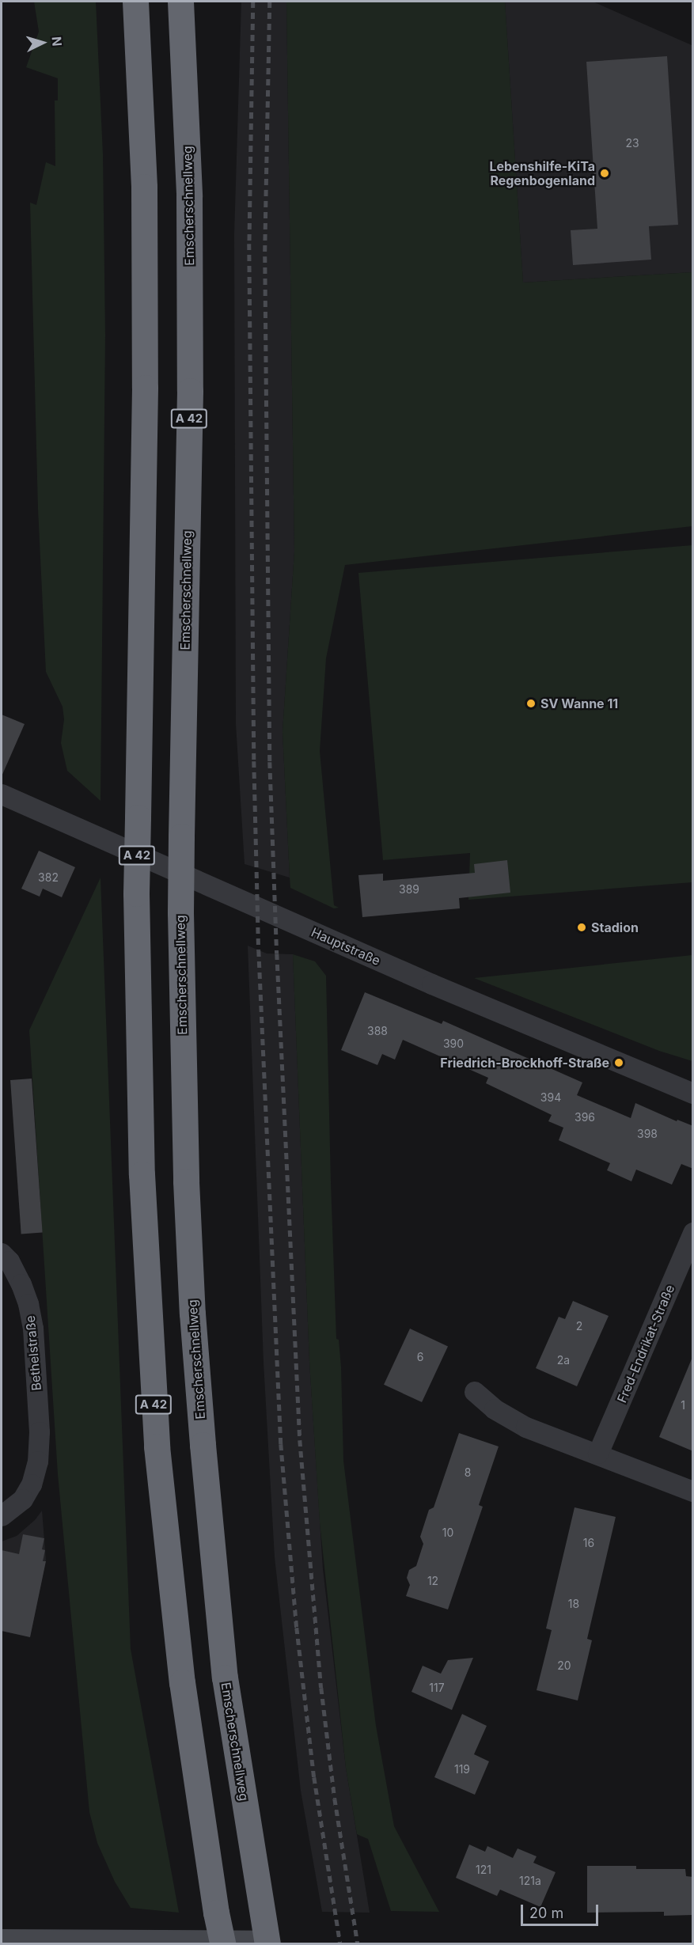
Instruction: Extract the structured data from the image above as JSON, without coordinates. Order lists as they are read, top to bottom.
{
  "streets": {
    "highway": ["Emscherschnellweg", "A 42"],
    "street": ["Hauptstraße", "Fred-Endrikat-Straße", "Bethelstraße"]
  },
  "places": [
    "Lebenshilfe-KiTa Regenbogenland",
    "SV Wanne 11",
    "Stadion",
    "Friedrich-Brockhoff-Straße"
  ],
  "house_numbers": [
    "23",
    "382",
    "389",
    "388",
    "390",
    "394",
    "396",
    "398",
    "2",
    "6",
    "2a",
    "1",
    "8",
    "10",
    "16",
    "12",
    "18",
    "20",
    "117",
    "119",
    "121",
    "121a"
  ],
  "scale_bar": "20 m",
  "north": "right"
}
